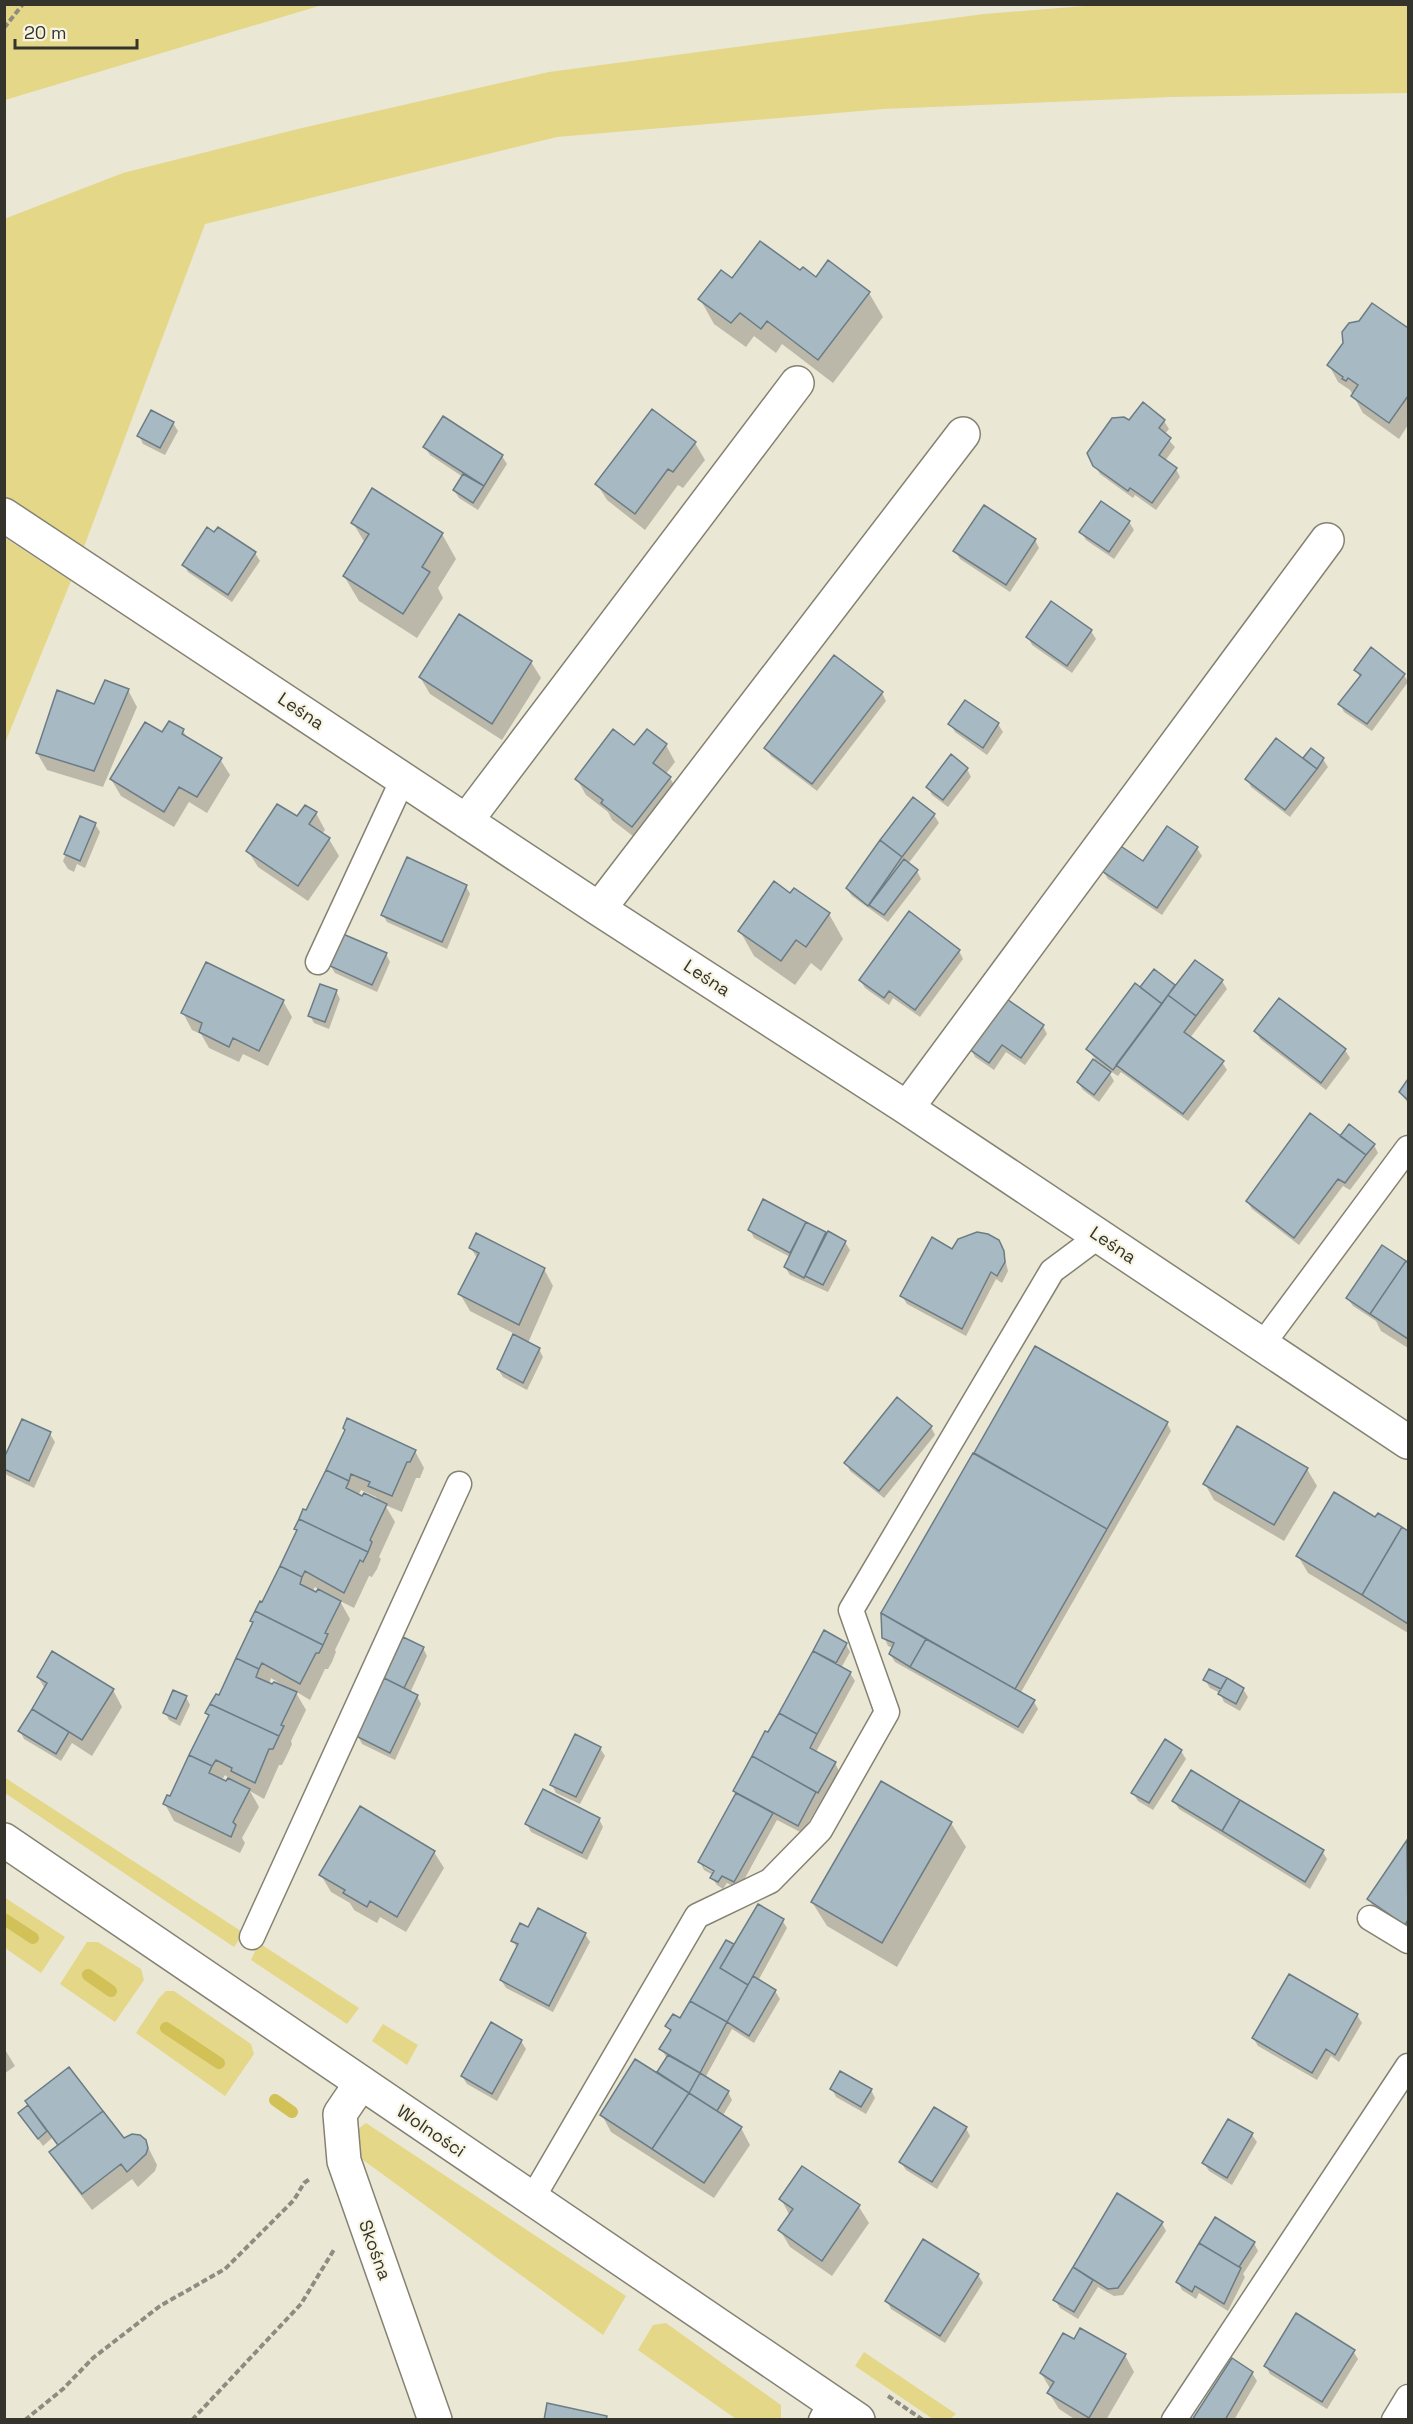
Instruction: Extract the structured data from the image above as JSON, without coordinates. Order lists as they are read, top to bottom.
{
  "streets": {
    "street": ["Leśna", "Wolności", "Skośna"]
  },
  "crossings": [
    ["Wolności", "Skośna"]
  ],
  "scale_bar": "20 m"
}
